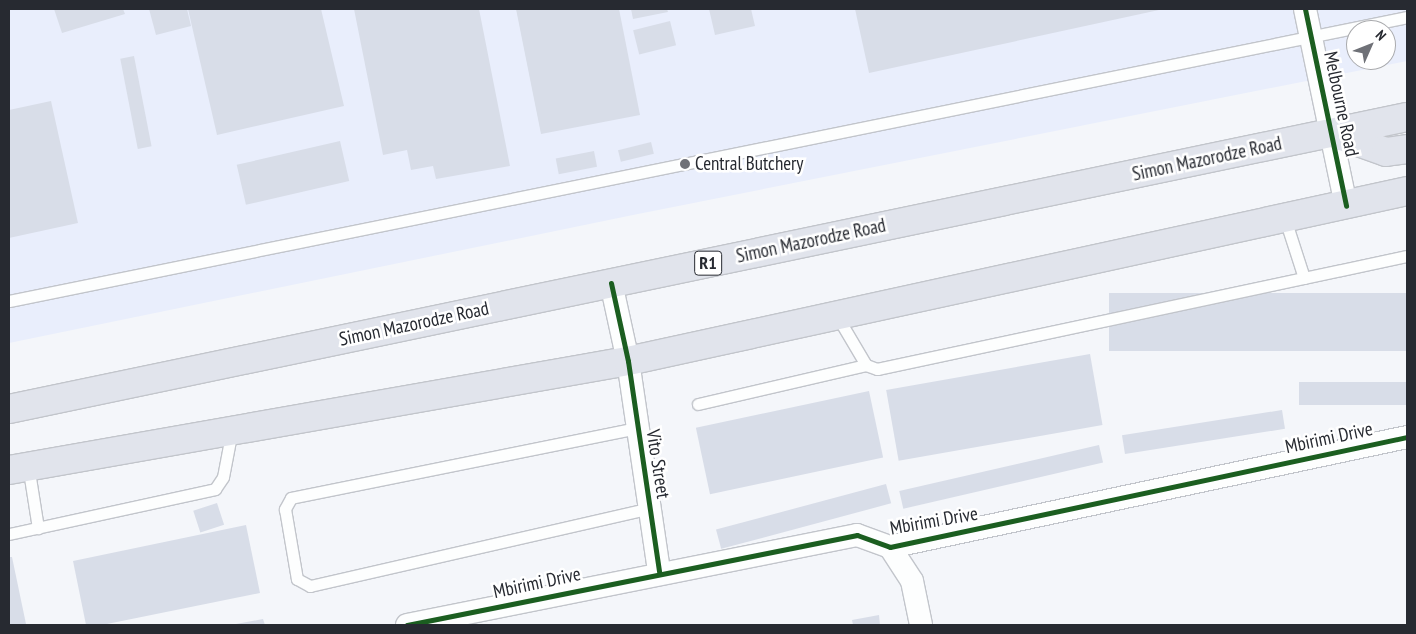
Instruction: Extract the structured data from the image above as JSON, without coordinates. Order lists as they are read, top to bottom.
{
  "streets": {
    "highway": ["Simon Mazorodze Road", "R1"],
    "street": ["Melbourne Road", "Mbirimi Drive", "Vito Street"]
  },
  "crossings": [
    ["Melbourne Road", "Simon Mazorodze Road"],
    ["Simon Mazorodze Road", "Vito Street"],
    ["Mbirimi Drive", "Vito Street"]
  ],
  "places": ["Central Butchery"],
  "north": "top right"
}
